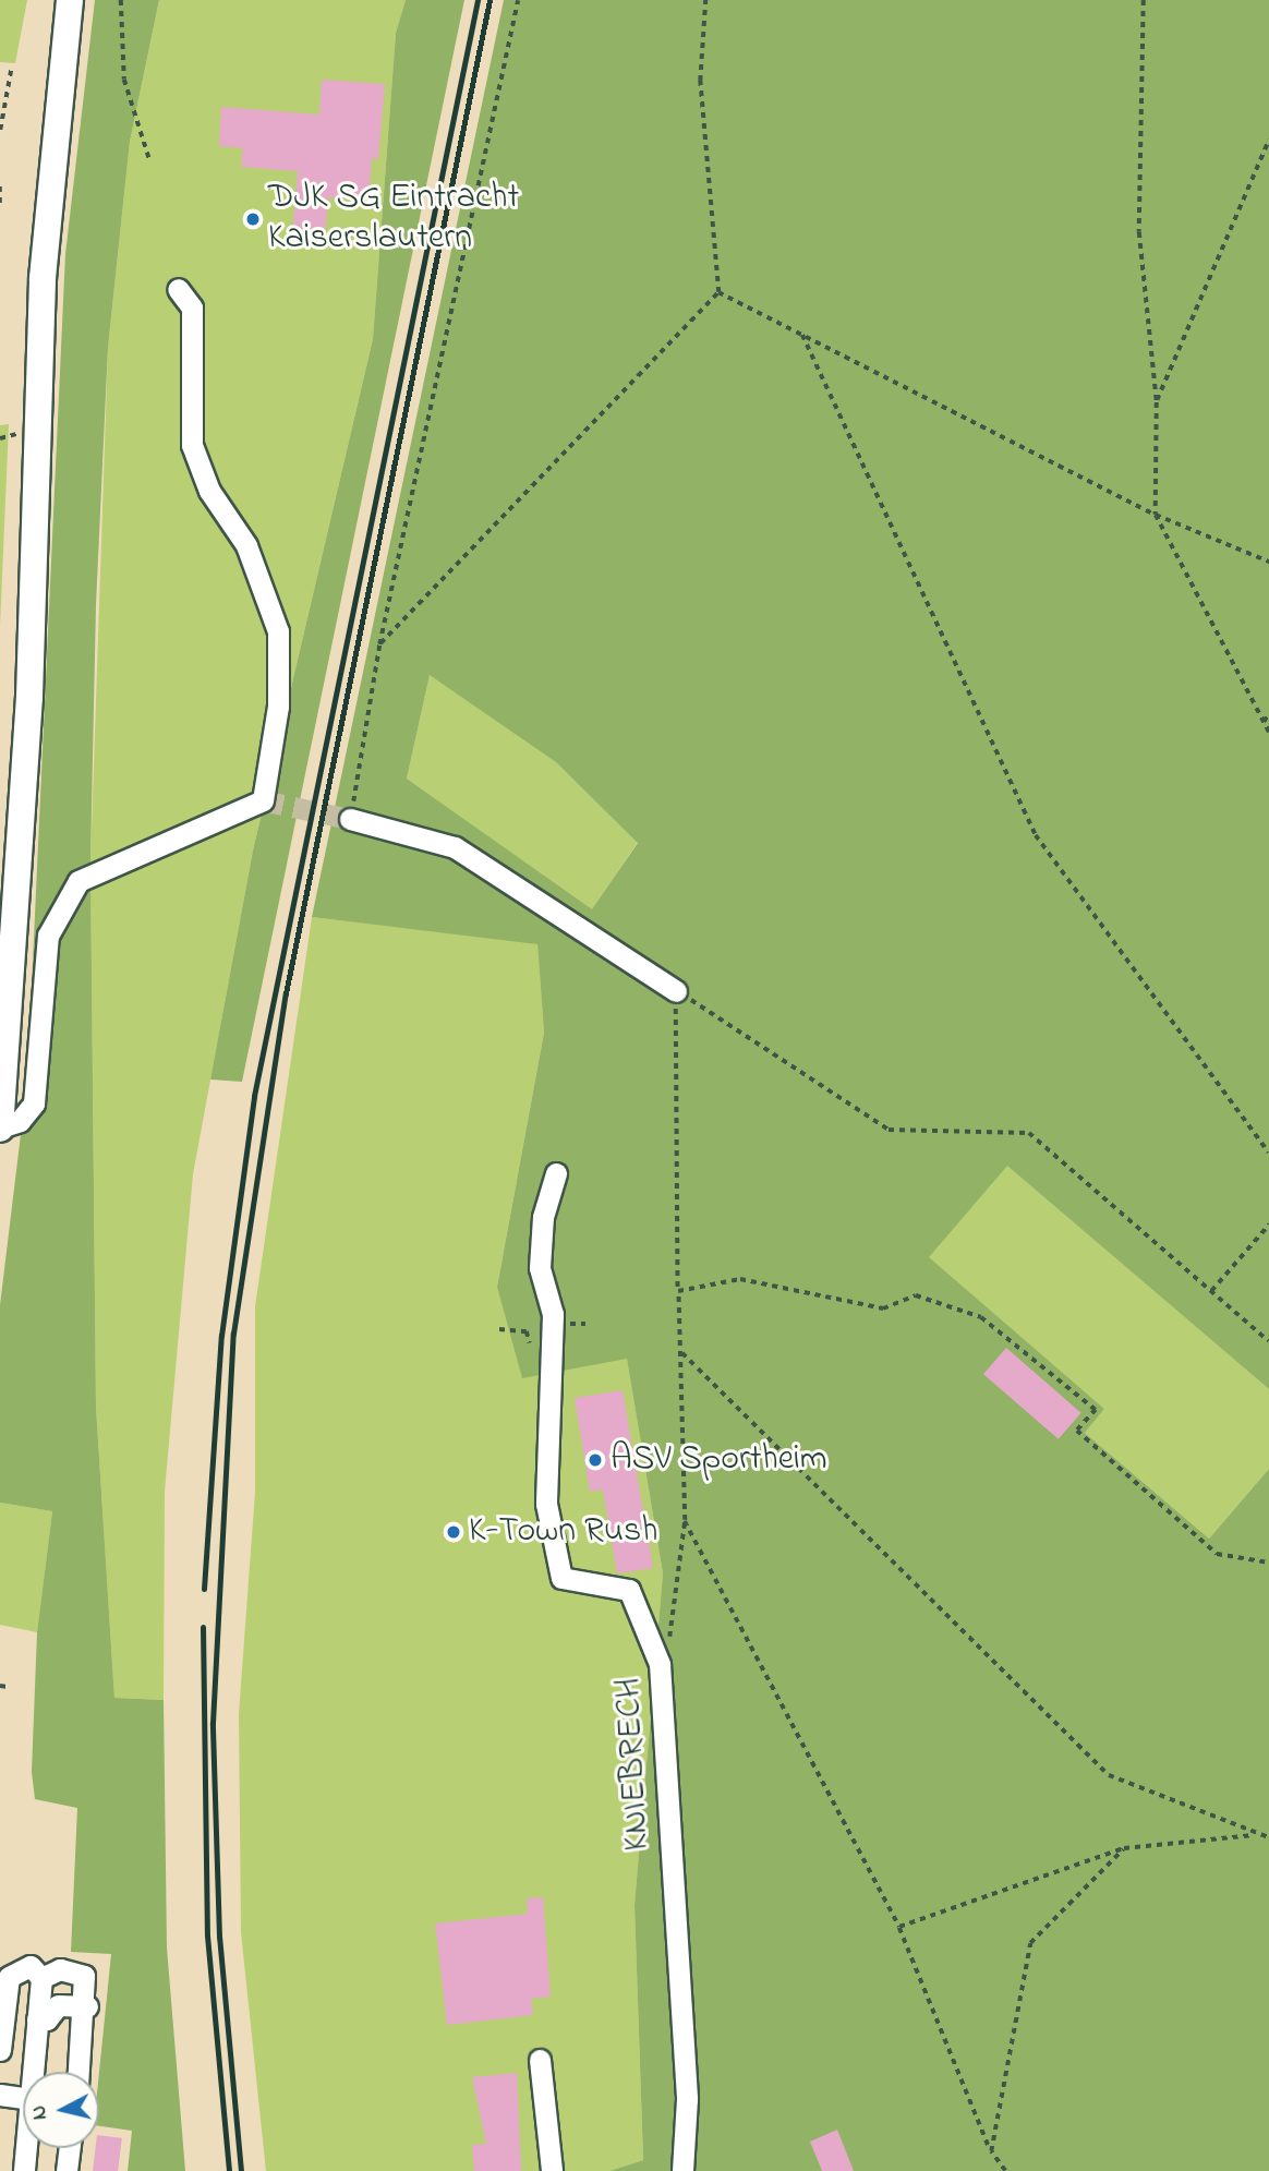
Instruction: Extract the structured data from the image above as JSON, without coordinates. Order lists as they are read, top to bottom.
{
  "streets": {
    "street": ["KNIEBRECH"]
  },
  "places": ["DJK SG Eintracht Kaiserslautern", "ASV Sportheim", "K-Town Rush"],
  "north": "left"
}
